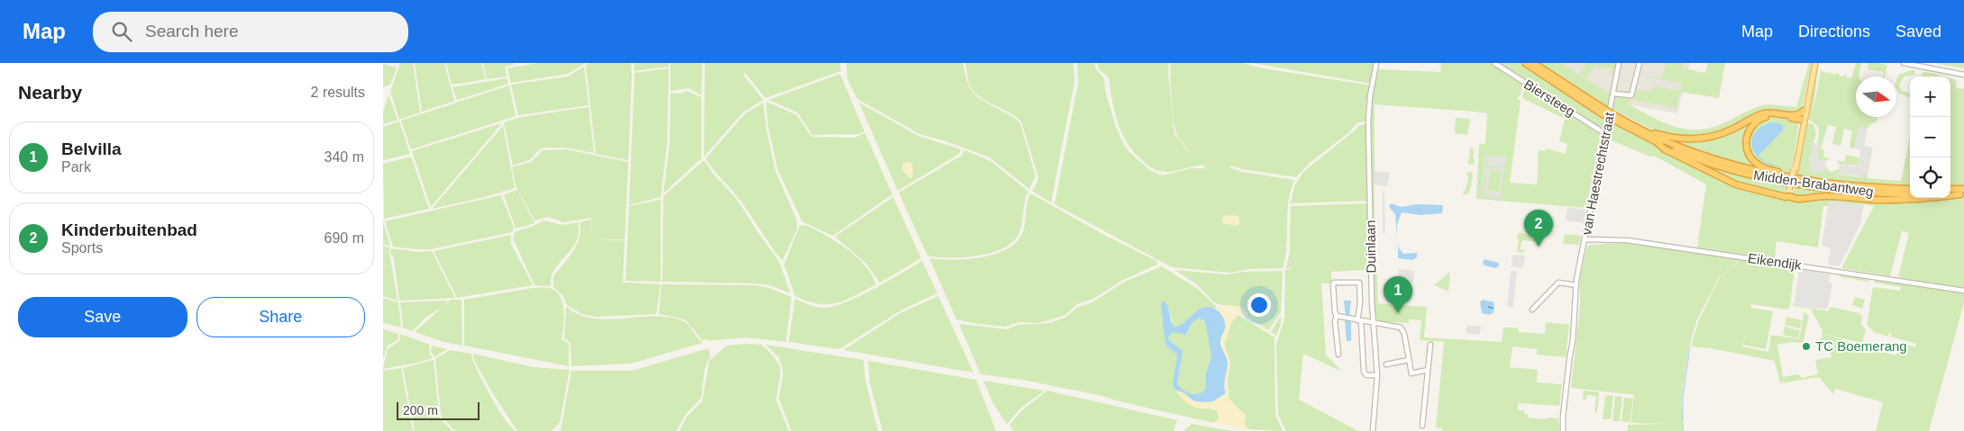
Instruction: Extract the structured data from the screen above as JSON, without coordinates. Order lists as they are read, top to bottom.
{
  "streets": {
    "highway": ["Midden-Brabantweg"],
    "street": [
      "Biersteeg",
      "van Haestrechtstraat",
      "Duinlaan",
      "Eikendijk"
    ]
  },
  "crossings": [
    ["Biersteeg", "van Haestrechtstraat"],
    ["van Haestrechtstraat", "Eikendijk"]
  ],
  "places": ["TC Boemerang"],
  "scale_bar": "200 m",
  "north": "right",
  "page": {
    "header": "Map",
    "search": "Search here",
    "nav": ["Map", "Directions", "Saved"],
    "heading": ["Nearby", "2 results"],
    "map_buttons": ["+", "−"],
    "list": [
      {
        "mark": "1",
        "name": "Belvilla",
        "note": "Park",
        "value": "340 m"
      },
      {
        "mark": "2",
        "name": "Kinderbuitenbad",
        "note": "Sports",
        "value": "690 m"
      }
    ],
    "pins": ["2", "1"],
    "buttons": ["Save", "Share"],
    "scale": "200 m"
  }
}
